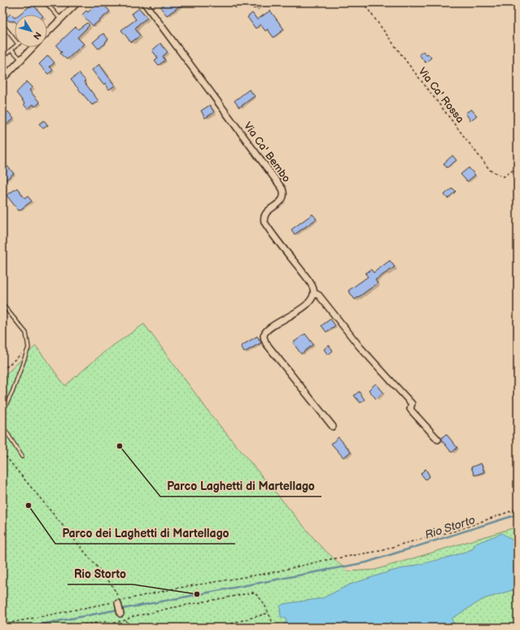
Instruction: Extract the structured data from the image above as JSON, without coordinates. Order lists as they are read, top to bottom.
{
  "streets": {
    "street": ["Via Ca' Bembo"],
    "path": ["Via Ca' Rossa"]
  },
  "water": ["Rio Storto"],
  "places": ["Parco Laghetti di Martellago", "Parco dei Laghetti di Martellago", "Rio Storto"],
  "north": "bottom right"
}
